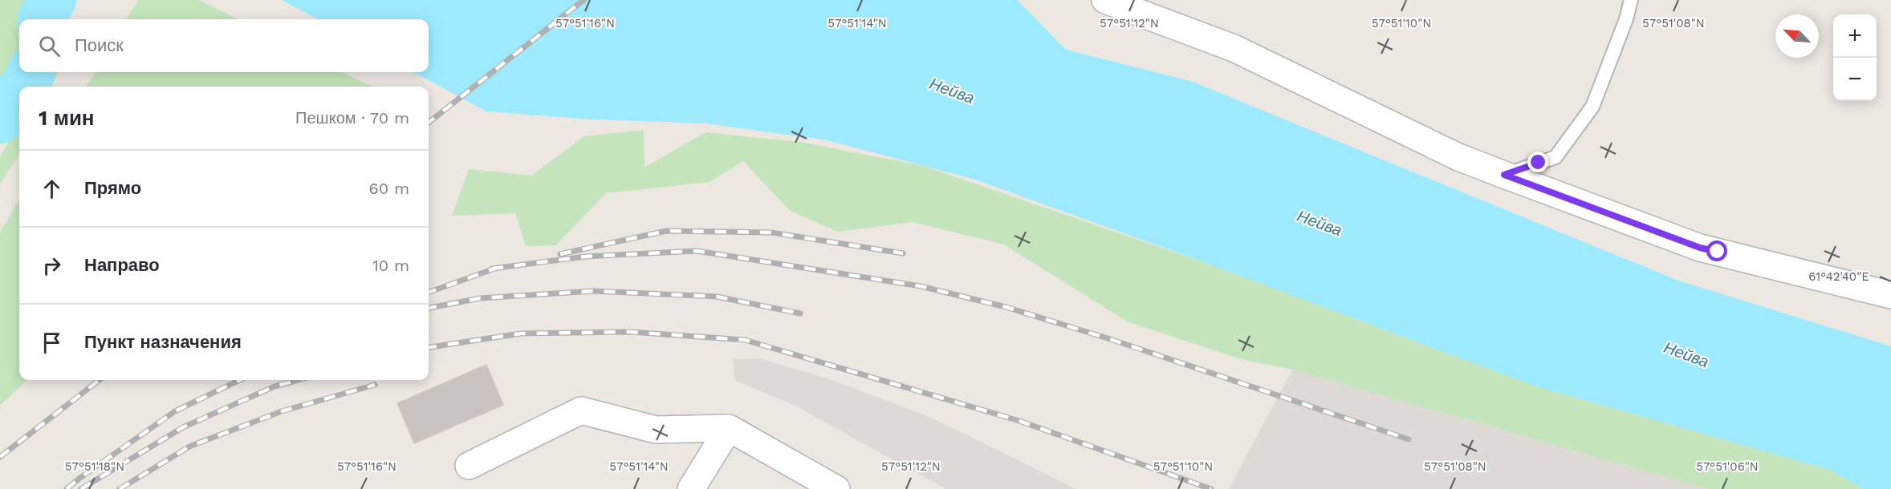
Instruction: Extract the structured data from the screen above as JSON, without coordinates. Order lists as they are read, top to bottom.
{
  "water": ["Нейва"],
  "north": "top left",
  "page": {
    "map_buttons": ["+", "−"],
    "search": "Поиск",
    "heading": ["1 мин", "Пешком · 70 m"],
    "list": [
      ["Прямо", "60 m"],
      ["Направо", "10 m"],
      "Пункт назначения"
    ]
  },
  "coordinates": [
    "57°51'16\"N",
    "57°51'14\"N",
    "57°51'12\"N",
    "57°51'10\"N",
    "57°51'08\"N",
    "61°42'40\"E",
    "57°51'18\"N",
    "57°51'06\"N"
  ]
}
